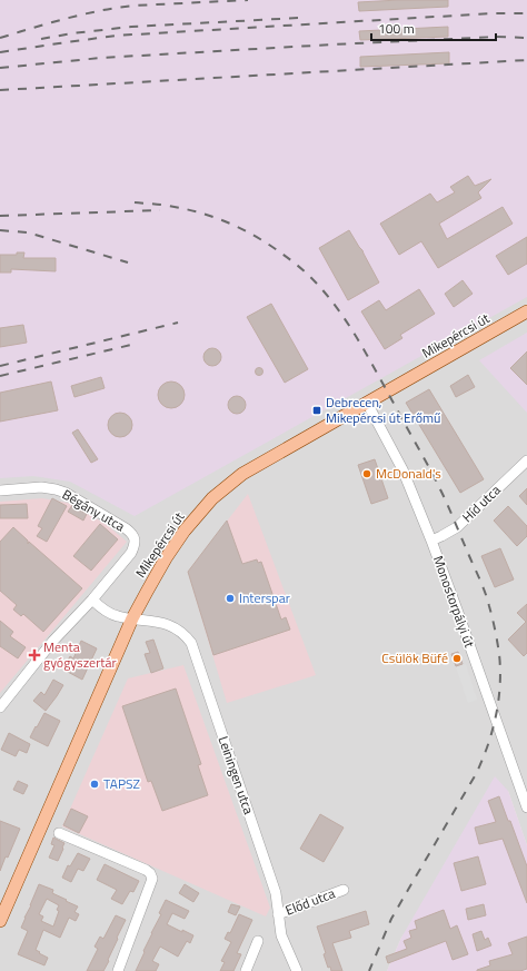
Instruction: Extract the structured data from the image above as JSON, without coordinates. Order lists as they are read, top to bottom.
{
  "streets": {
    "main road": ["Mikepércsi út"],
    "street": [
      "Híd utca",
      "Bégány utca",
      "Monostorpályi út",
      "Leiningen utca",
      "Előd utca"
    ]
  },
  "crossings": [
    ["Mikepércsi út", "Monostorpályi út"],
    ["Mikepércsi út", "Leiningen utca"],
    ["Híd utca", "Monostorpályi út"],
    ["Bégány utca", "Leiningen utca"],
    ["Leiningen utca", "Előd utca"]
  ],
  "places": {
    "transit": ["Debrecen, Mikepércsi út Erőmű"],
    "other": [
      "McDonald's",
      "Interspar",
      "Csülök Büfé",
      "TAPSZ"
    ],
    "health": ["Menta gyógyszertár"]
  },
  "scale_bar": "100 m"
}
